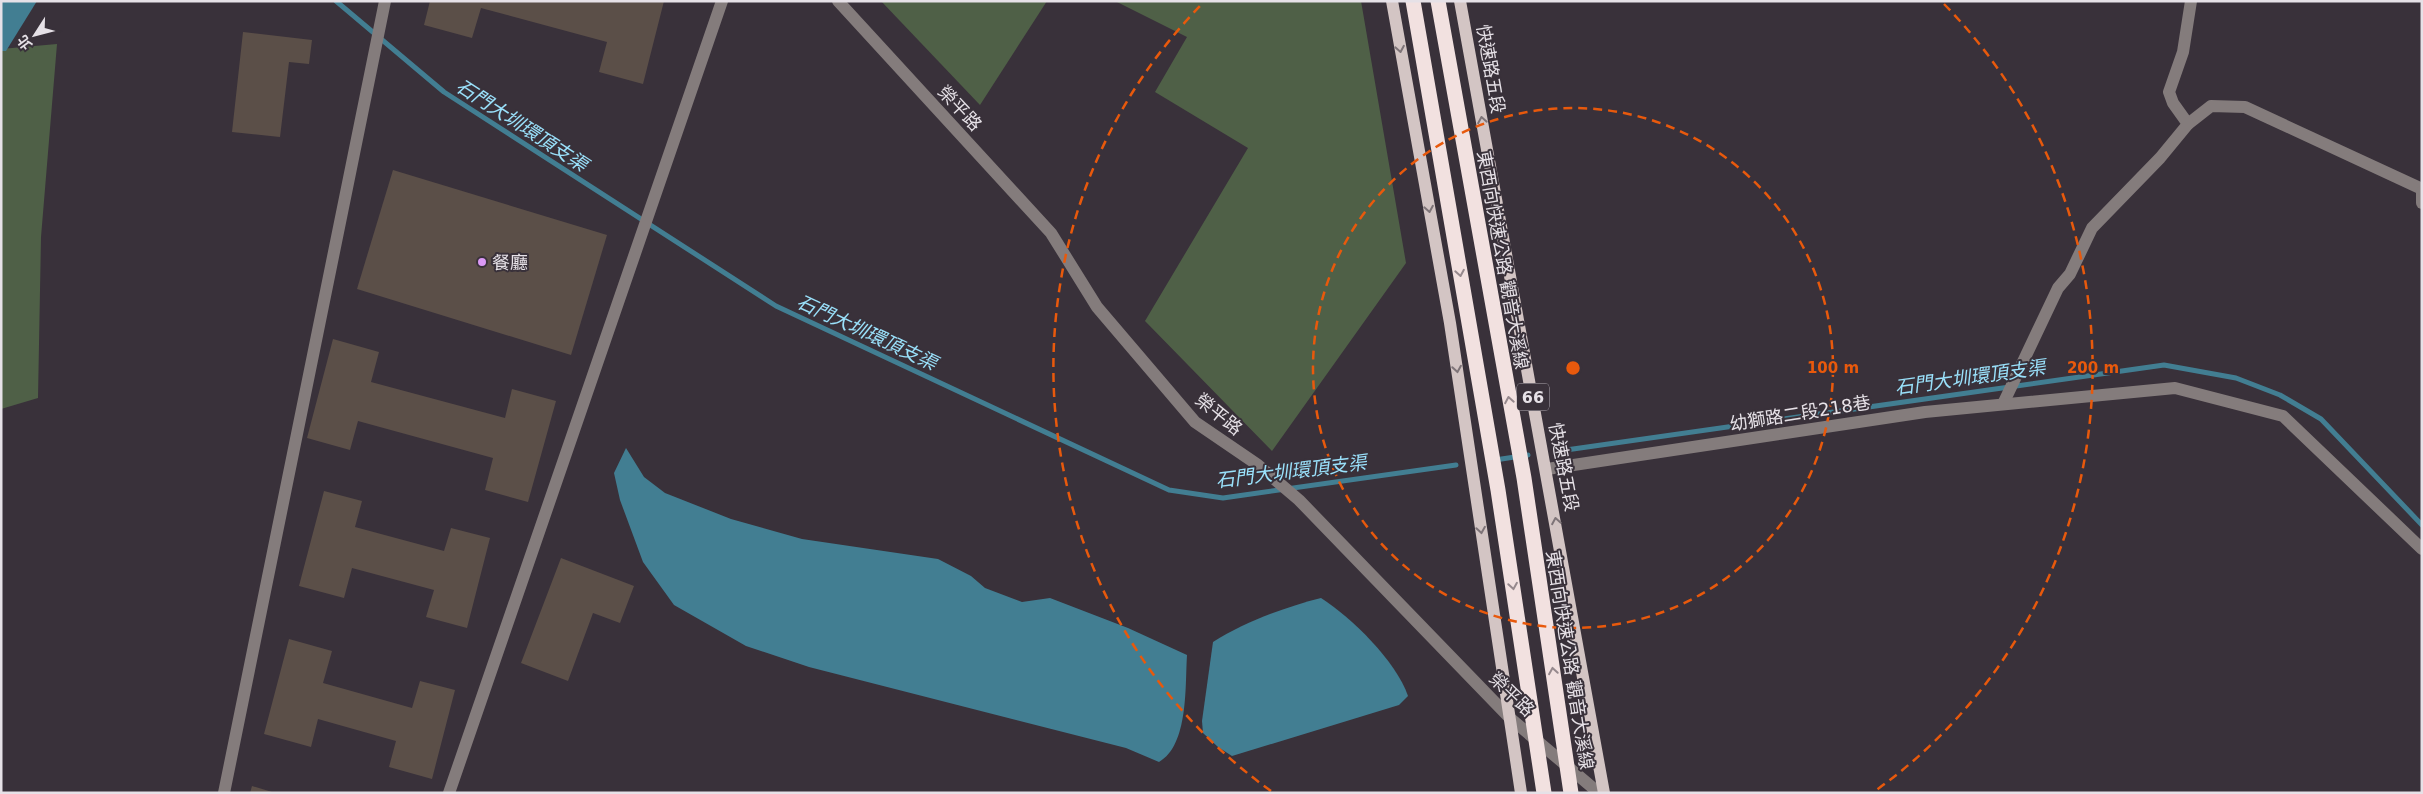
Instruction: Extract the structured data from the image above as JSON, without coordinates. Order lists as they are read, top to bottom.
{
  "streets": {
    "highway": ["東西向快速公路 觀音大溪線", "66"],
    "main road": ["快速路五段"],
    "street": ["榮平路", "幼獅路二段218巷"]
  },
  "crossings": [
    ["快速路五段", "幼獅路二段218巷"]
  ],
  "water": ["石門大圳環頂支渠"],
  "places": ["餐廳"],
  "north": "bottom left",
  "rings": ["100 m", "200 m"]
}
